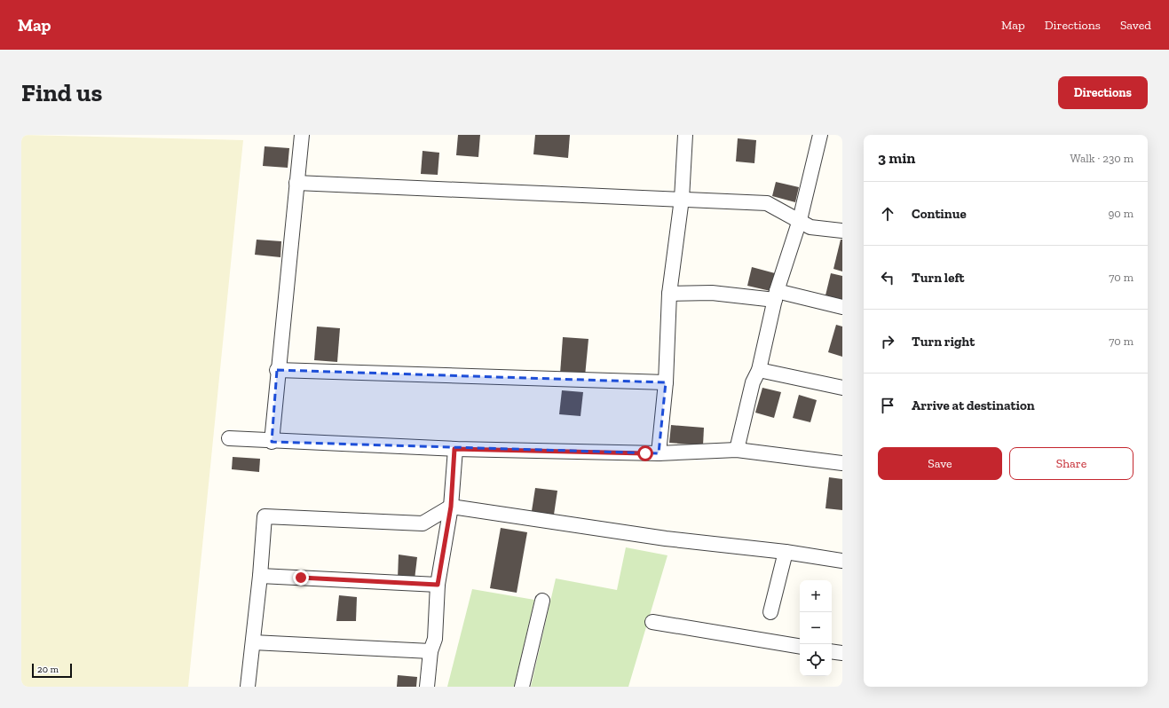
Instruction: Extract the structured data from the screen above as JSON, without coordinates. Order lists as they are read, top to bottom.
{
  "scale_bar": "20 m",
  "page": {
    "header": "Map",
    "nav": ["Map", "Directions", "Saved"],
    "buttons": [
      "Directions",
      ["Save", "Share"]
    ],
    "title": "Find us",
    "heading": ["3 min", "Walk · 230 m"],
    "list": [
      ["Continue", "90 m"],
      ["Turn left", "70 m"],
      ["Turn right", "70 m"],
      "Arrive at destination"
    ],
    "map_buttons": ["+", "−"],
    "scale": "20 m"
  }
}
